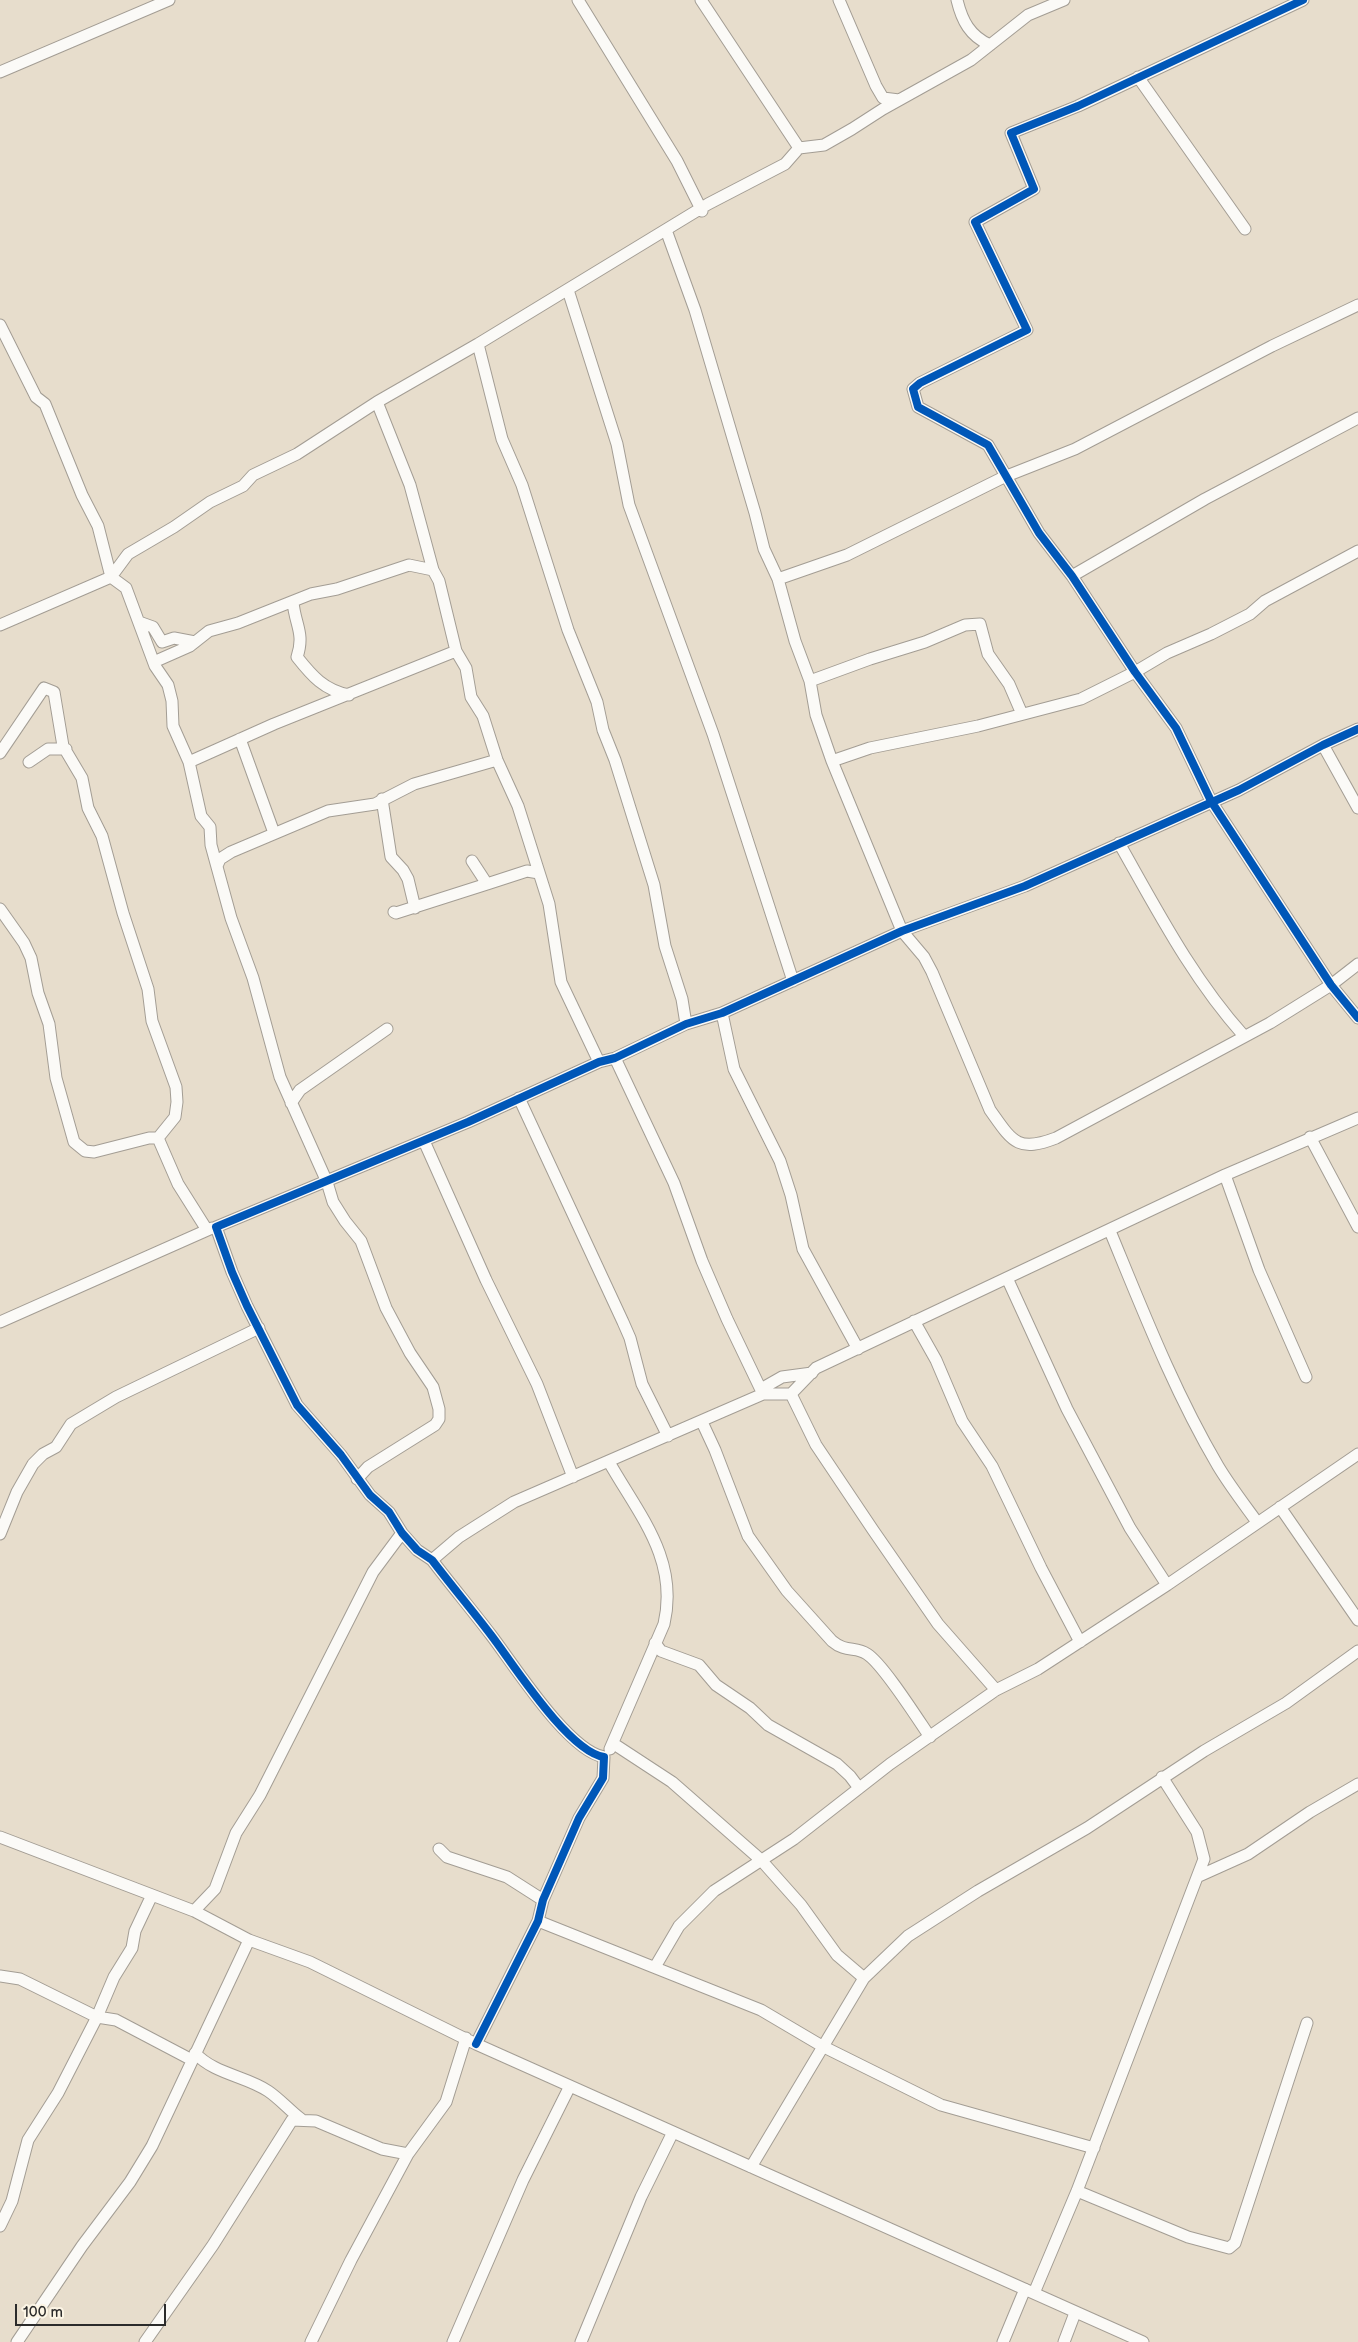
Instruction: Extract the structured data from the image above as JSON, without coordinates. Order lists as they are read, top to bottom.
{
  "scale_bar": "100 m"
}
